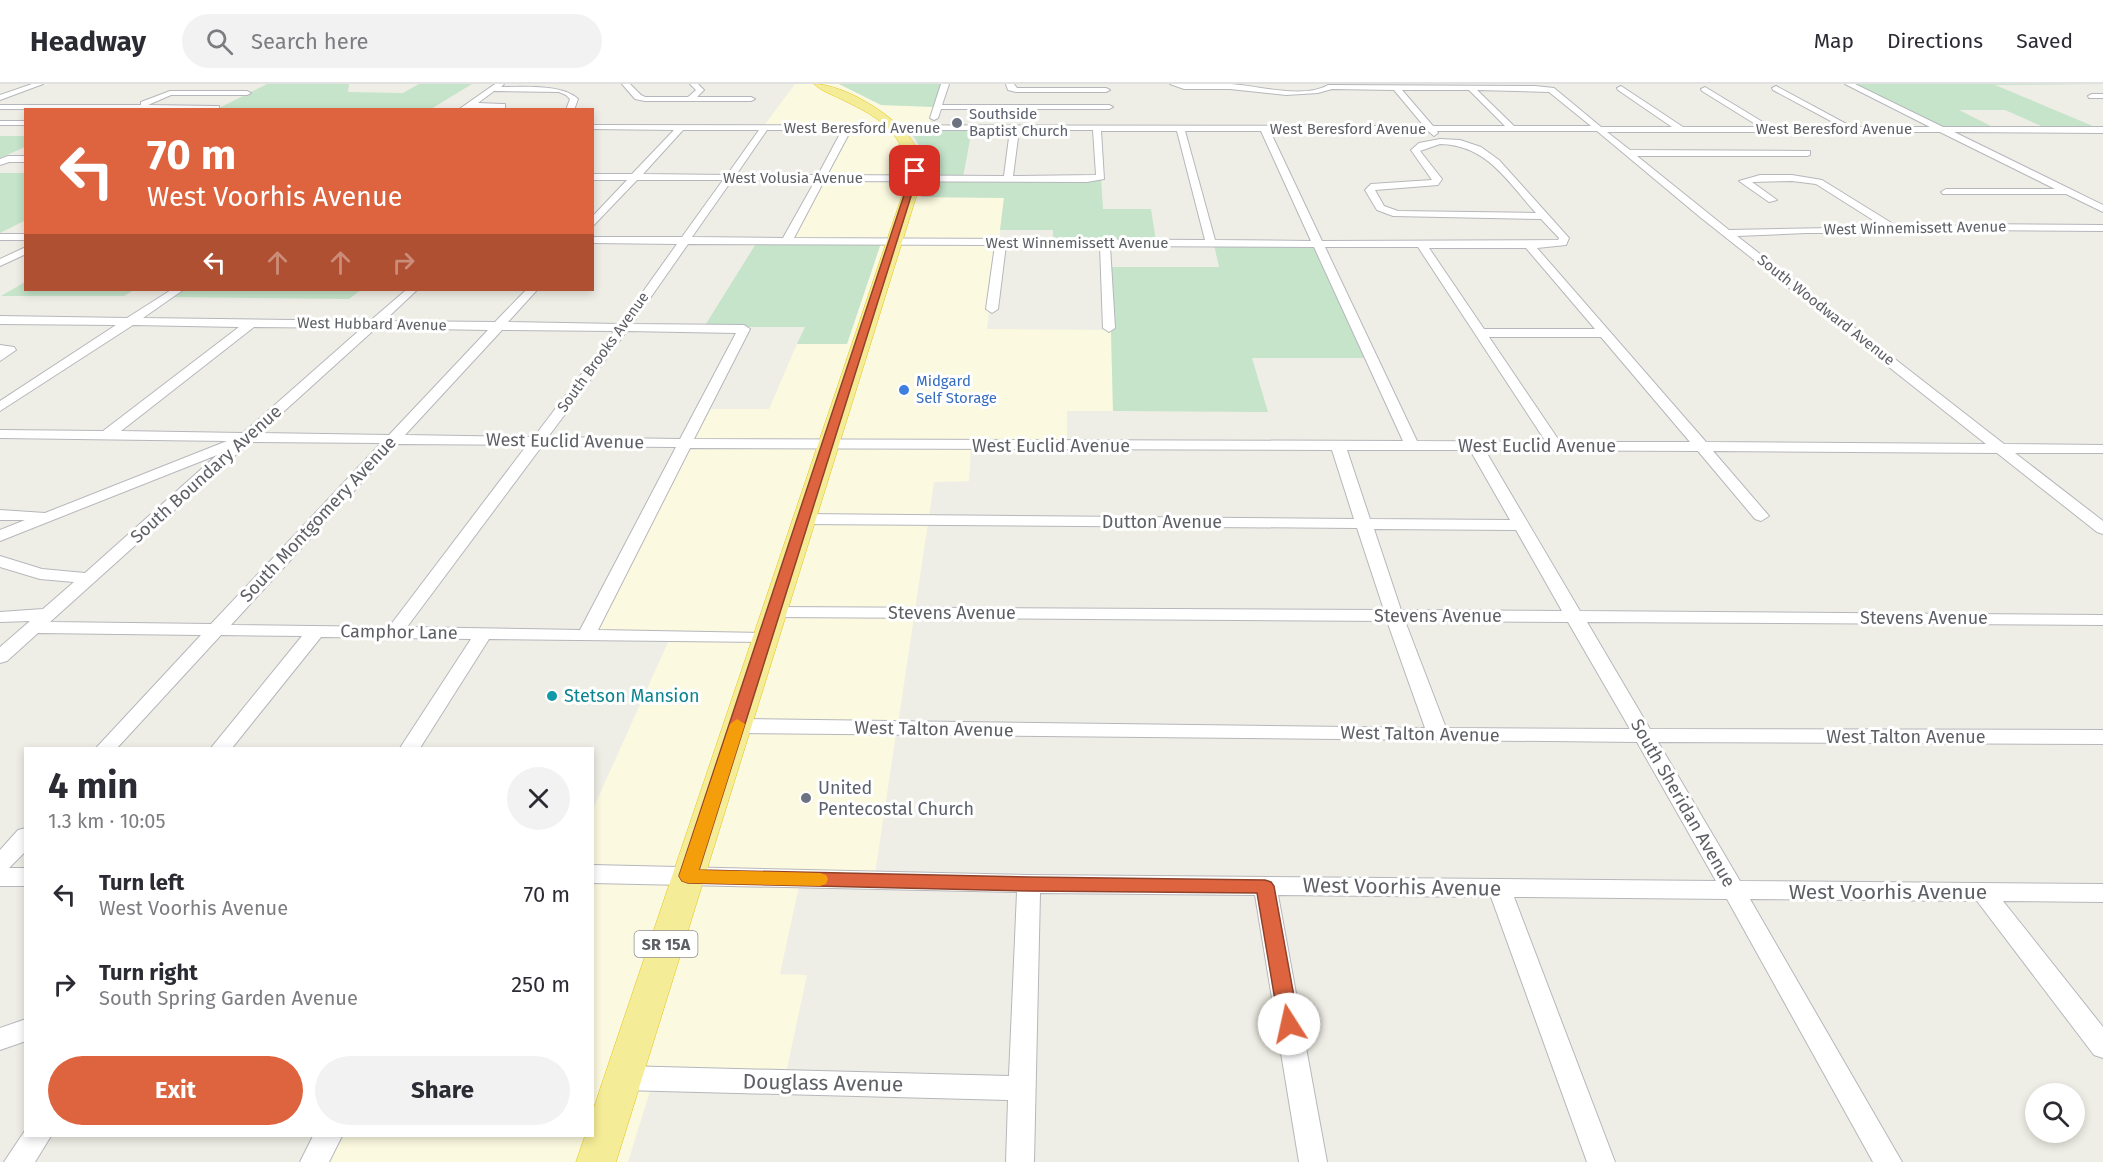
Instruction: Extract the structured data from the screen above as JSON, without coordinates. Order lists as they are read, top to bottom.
{
  "streets": {
    "highway": ["SR 15A"],
    "street": [
      "West Beresford Avenue",
      "West Volusia Avenue",
      "West Winnemissett Avenue",
      "South Woodward Avenue",
      "West Hubbard Avenue",
      "South Brooks Avenue",
      "West Euclid Avenue",
      "South Boundary Avenue",
      "South Montgomery Avenue",
      "Dutton Avenue",
      "Stevens Avenue",
      "Camphor Lane",
      "West Talton Avenue",
      "South Sheridan Avenue",
      "West Voorhis Avenue",
      "Douglass Avenue"
    ]
  },
  "crossings": [
    ["West Beresford Avenue", "West Volusia Avenue"],
    ["West Beresford Avenue", "South Woodward Avenue"],
    ["West Beresford Avenue", "South Brooks Avenue"],
    ["West Beresford Avenue", "SR 15A"],
    ["West Volusia Avenue", "South Brooks Avenue"],
    ["West Volusia Avenue", "SR 15A"],
    ["West Winnemissett Avenue", "South Woodward Avenue"],
    ["West Winnemissett Avenue", "South Brooks Avenue"],
    ["West Winnemissett Avenue", "SR 15A"],
    ["South Woodward Avenue", "West Euclid Avenue"],
    ["West Hubbard Avenue", "South Brooks Avenue"],
    ["West Hubbard Avenue", "West Euclid Avenue"],
    ["West Hubbard Avenue", "South Boundary Avenue"],
    ["West Hubbard Avenue", "South Montgomery Avenue"],
    ["South Brooks Avenue", "West Euclid Avenue"],
    ["South Brooks Avenue", "Camphor Lane"],
    ["West Euclid Avenue", "South Boundary Avenue"],
    ["West Euclid Avenue", "South Montgomery Avenue"],
    ["West Euclid Avenue", "South Sheridan Avenue"],
    ["West Euclid Avenue", "SR 15A"],
    ["South Boundary Avenue", "Camphor Lane"],
    ["South Montgomery Avenue", "Camphor Lane"],
    ["Dutton Avenue", "South Sheridan Avenue"],
    ["Dutton Avenue", "SR 15A"],
    ["Stevens Avenue", "Camphor Lane"],
    ["Stevens Avenue", "South Sheridan Avenue"],
    ["Stevens Avenue", "SR 15A"],
    ["Camphor Lane", "SR 15A"],
    ["West Talton Avenue", "South Sheridan Avenue"],
    ["West Talton Avenue", "SR 15A"],
    ["South Sheridan Avenue", "West Voorhis Avenue"],
    ["West Voorhis Avenue", "SR 15A"],
    ["SR 15A", "Douglass Avenue"]
  ],
  "places": [
    "Southside Baptist Church",
    "Midgard Self Storage",
    "Stetson Mansion",
    "United Pentecostal Church"
  ],
  "page": {
    "header": "Headway",
    "search": "Search here",
    "nav": ["Map", "Directions", "Saved"],
    "turn": ["70 m", "West Voorhis Avenue"],
    "heading": ["4 min", "1.3 km · 10:05"],
    "list": [
      {
        "name": "Turn left",
        "note": "West Voorhis Avenue",
        "value": "70 m"
      },
      {
        "name": "Turn right",
        "note": "South Spring Garden Avenue",
        "value": "250 m"
      }
    ],
    "buttons": ["Exit", "Share"]
  }
}
